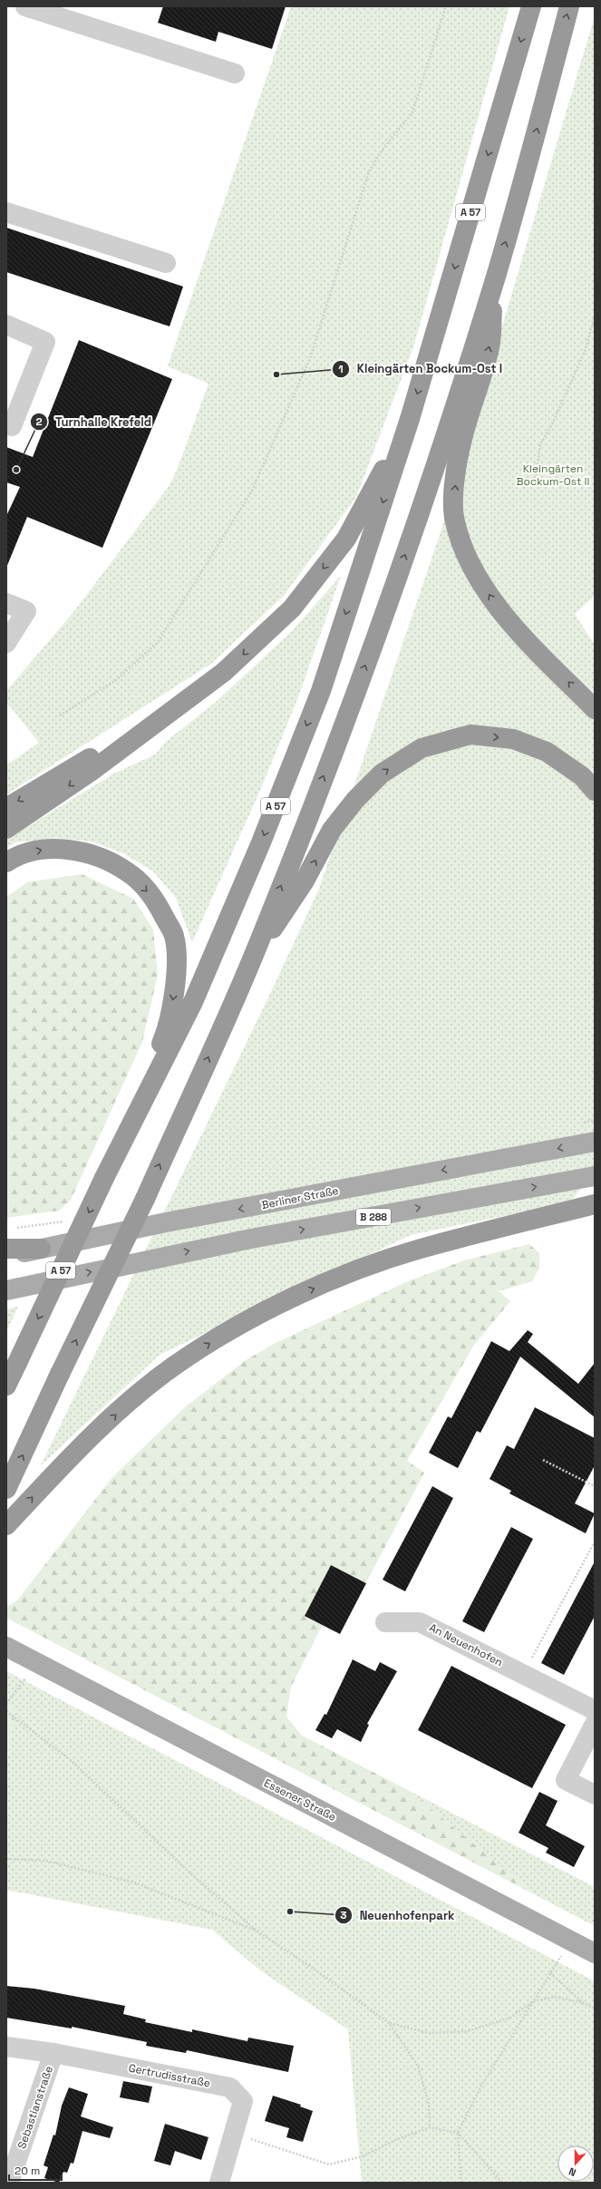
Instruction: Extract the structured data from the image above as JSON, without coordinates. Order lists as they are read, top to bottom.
{
  "streets": {
    "highway": ["A 57"],
    "main road": ["Berliner Straße", "B 288", "Essener Straße"],
    "street": ["An Neuenhofen", "Gertrudisstraße", "Sebastianstraße"]
  },
  "crossings": [
    ["Gertrudisstraße", "Sebastianstraße"]
  ],
  "parks": ["Kleingärten Bockum-Ost II"],
  "places": ["Kleingärten Bockum-Ost I", "Turnhalle Krefeld", "Neuenhofenpark"],
  "scale_bar": "20 m",
  "north": "bottom"
}
